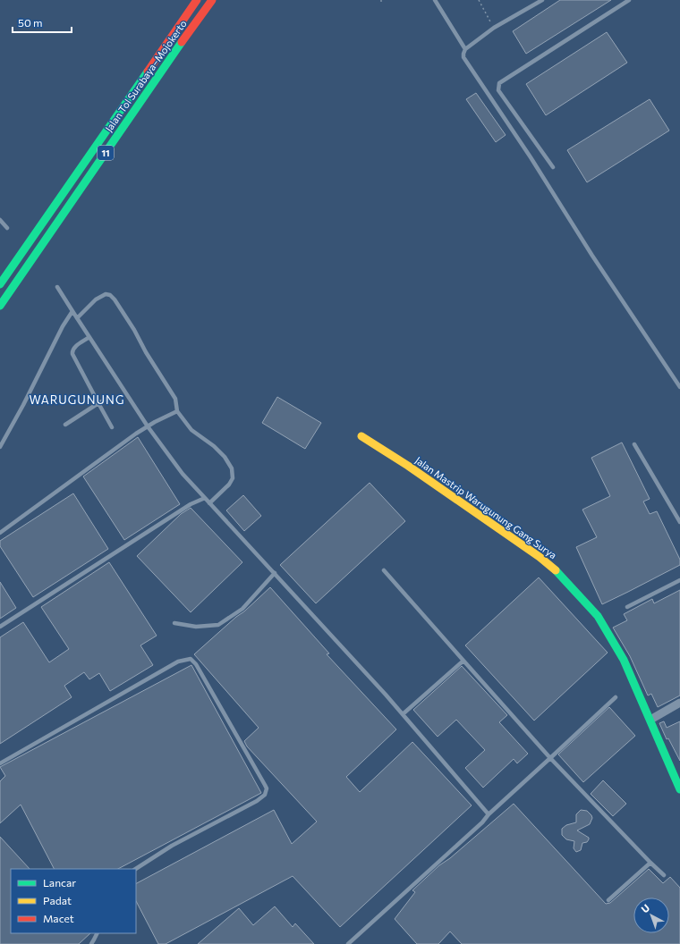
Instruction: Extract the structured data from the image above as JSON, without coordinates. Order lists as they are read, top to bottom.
{
  "streets": {
    "main road": ["Jalan Tol Surabaya–Mojokerto", "11", "Jalan Mastrip Warugunung Gang Surya"]
  },
  "districts": ["WARUGUNUNG"],
  "legend": ["Lancar", "Padat", "Macet"],
  "scale_bar": "50 m",
  "north": "top left"
}
